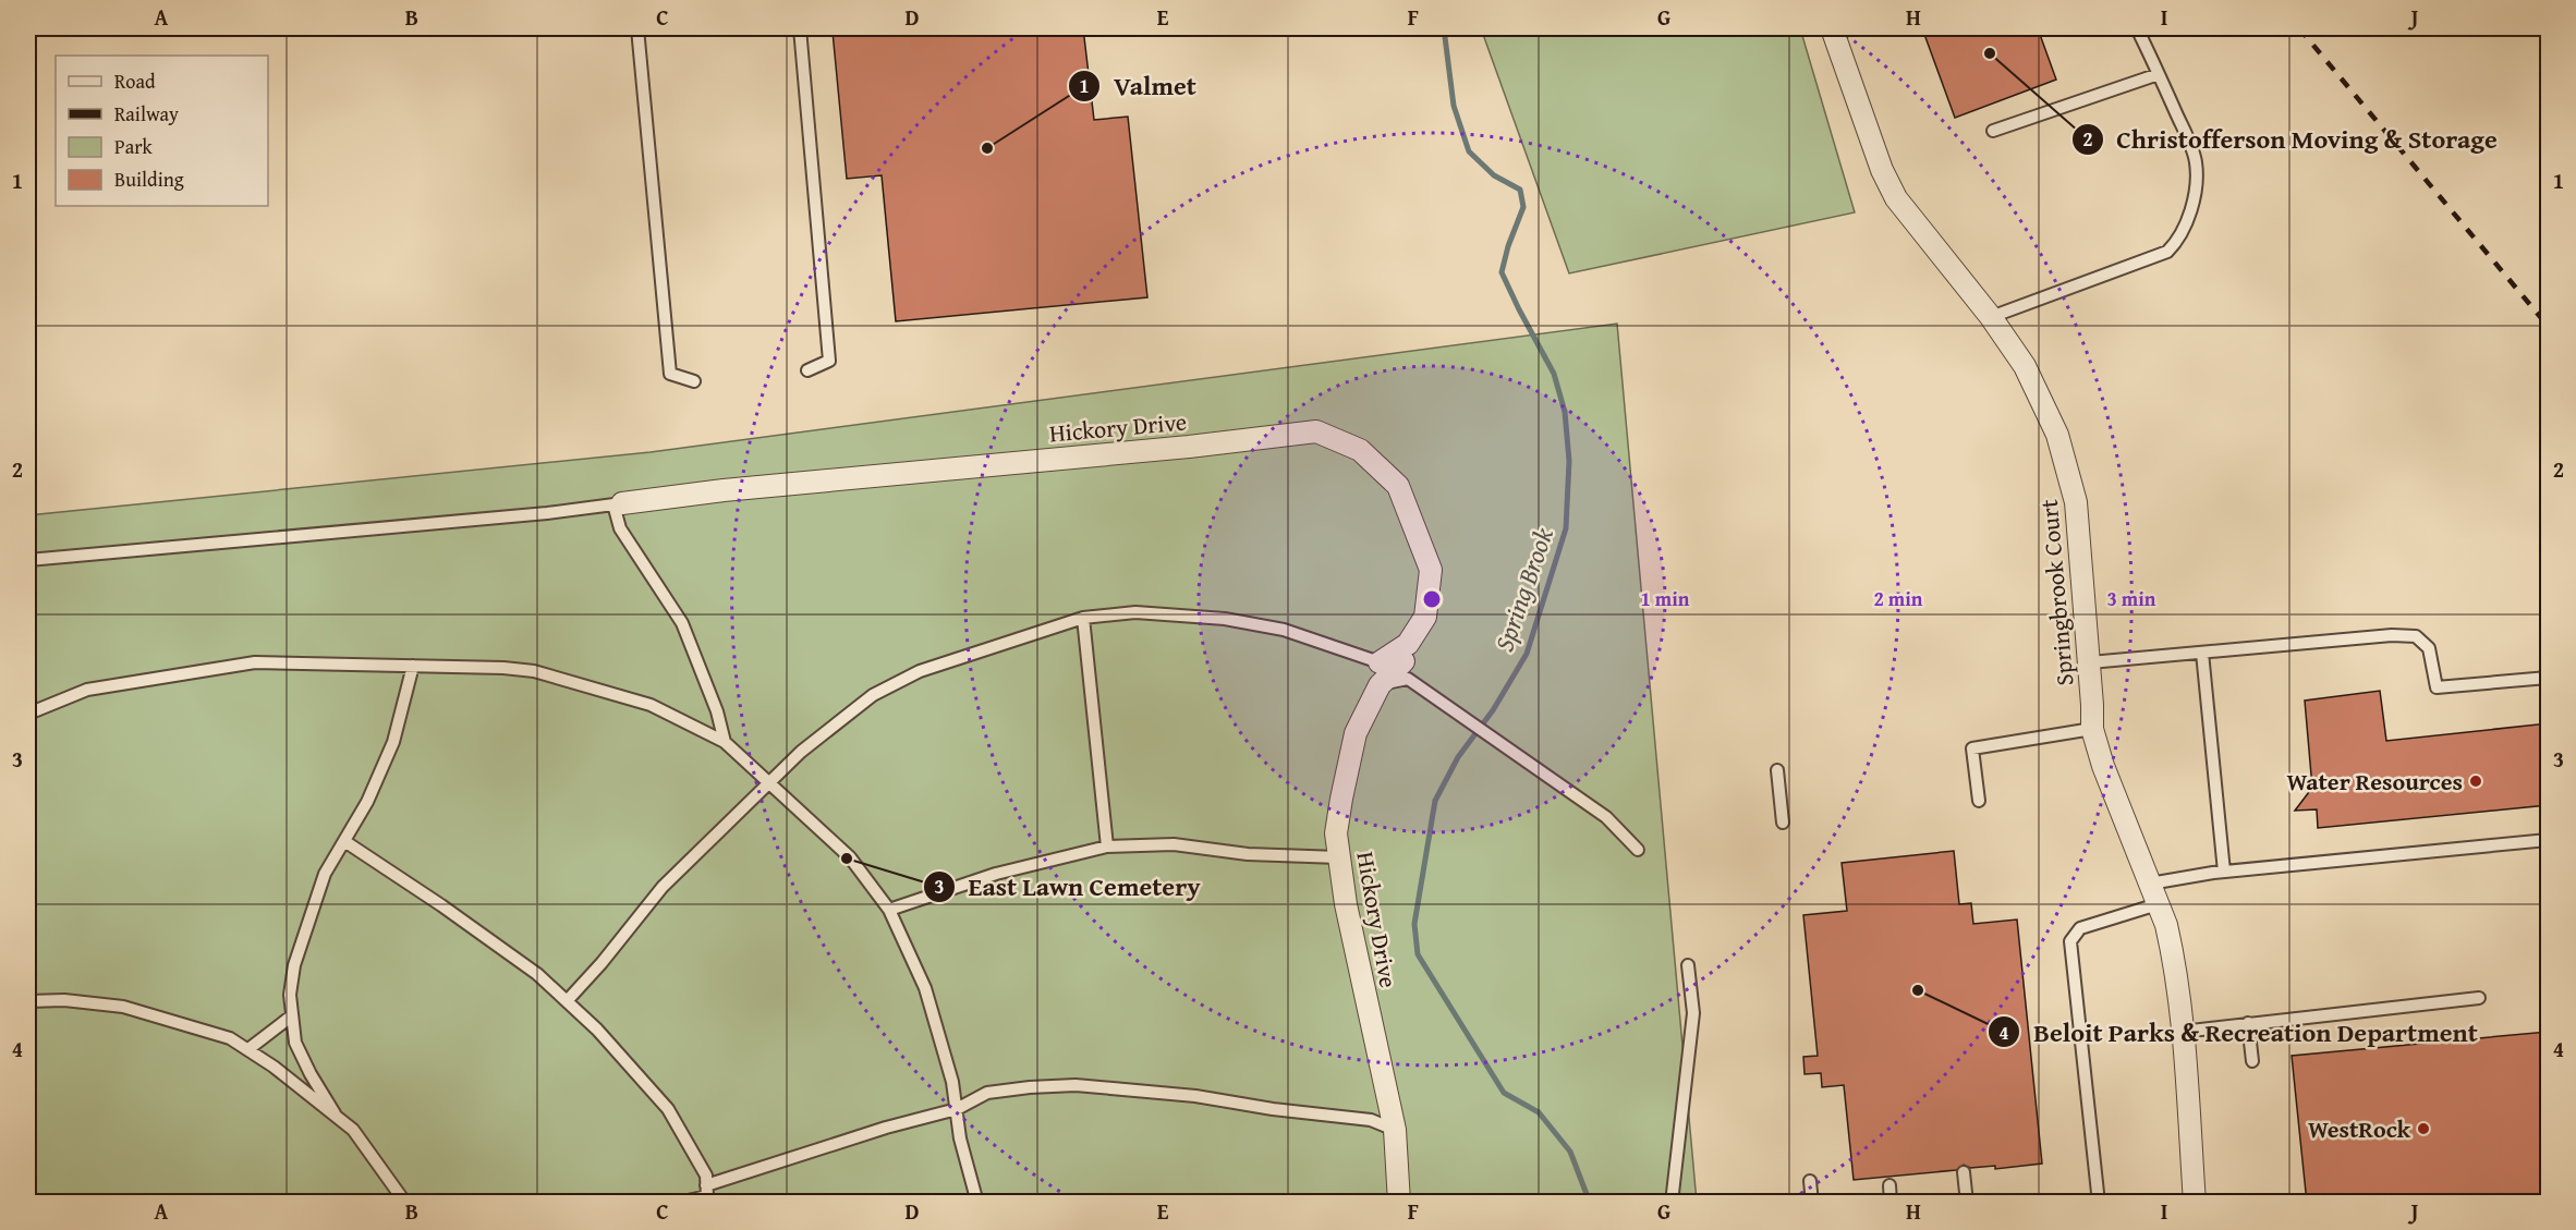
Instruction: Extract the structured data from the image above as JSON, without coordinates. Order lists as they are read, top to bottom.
{
  "streets": {
    "street": ["Hickory Drive", "Springbrook Court"]
  },
  "water": ["Spring Brook"],
  "places": [
    "Christofferson Moving & Storage",
    "Valmet",
    "Water Resources",
    "East Lawn Cemetery",
    "Beloit Parks & Recreation Department",
    "WestRock"
  ],
  "legend": [
    "Road",
    "Railway",
    "Park",
    "Building"
  ],
  "grid": {
    "columns": [
      "A",
      "B",
      "C",
      "D",
      "E",
      "F",
      "G",
      "H",
      "I",
      "J"
    ],
    "rows": [
      "1",
      "2",
      "3",
      "4"
    ]
  },
  "rings": ["1 min", "2 min", "3 min"]
}
